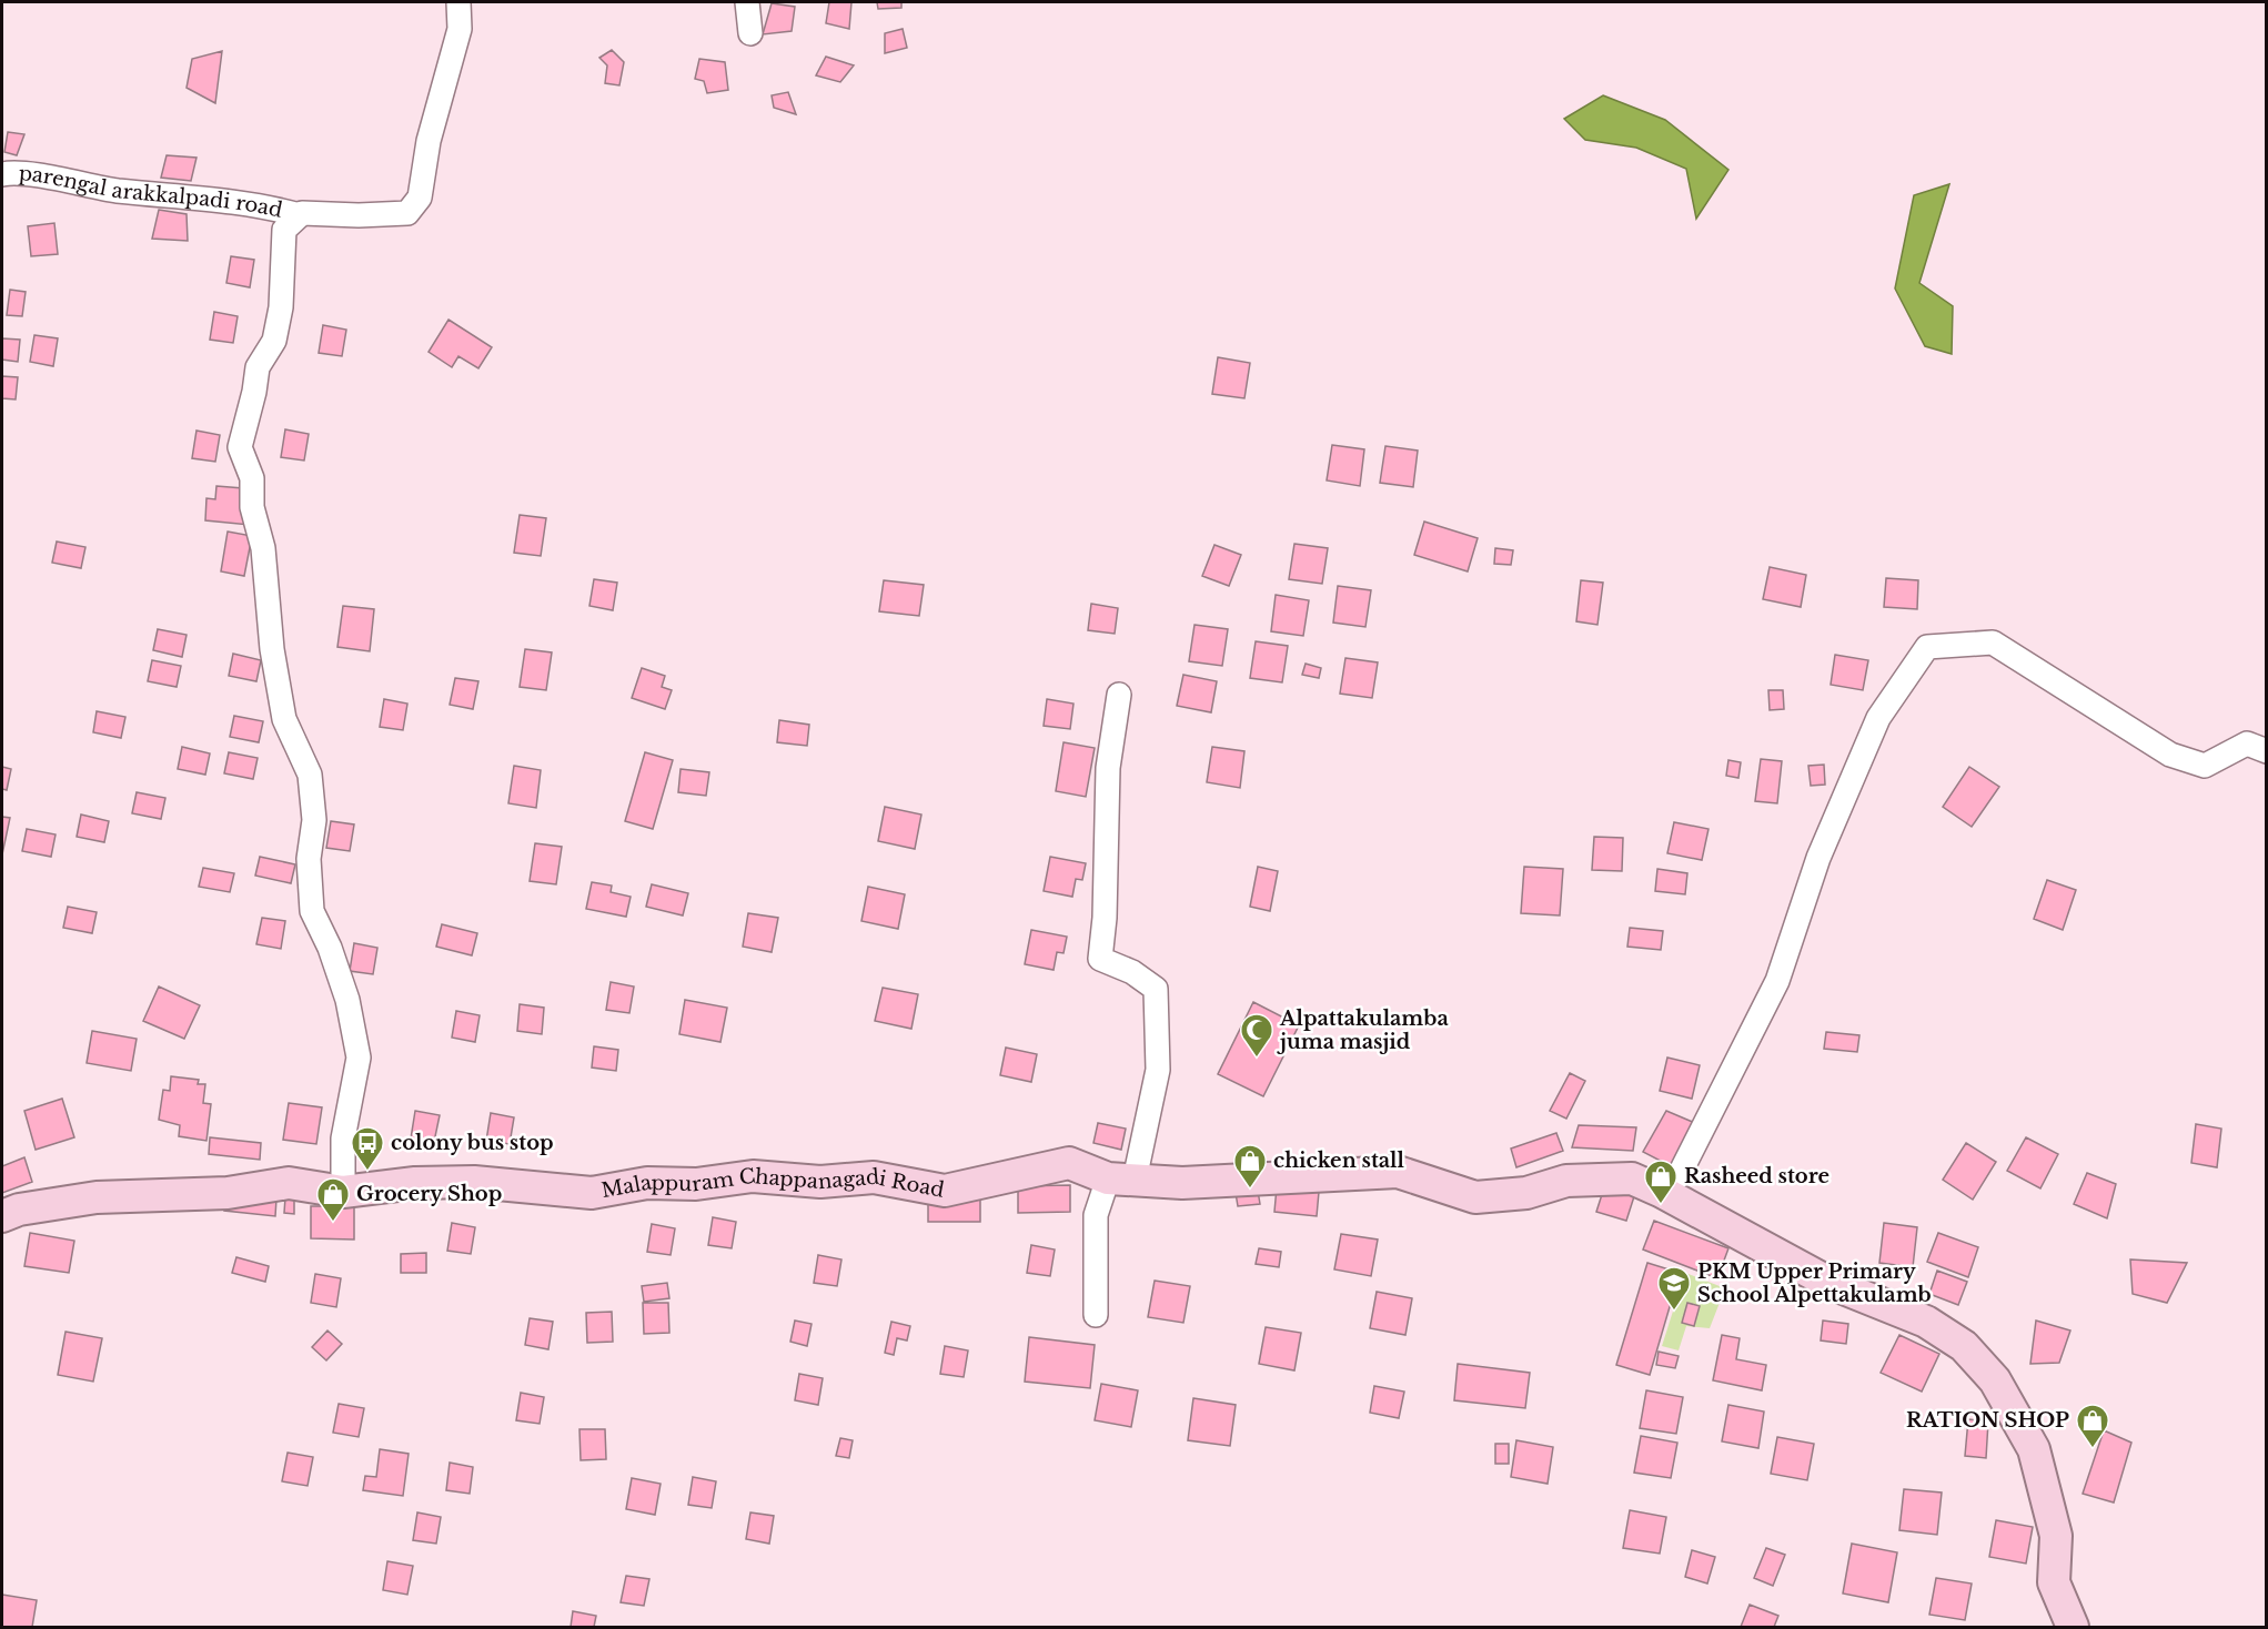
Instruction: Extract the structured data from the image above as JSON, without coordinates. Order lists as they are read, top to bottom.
{
  "streets": {
    "street": ["parengal arakkalpadi road", "Malappuram Chappanagadi Road"]
  },
  "places": {
    "mosque": ["Alpattakulamba juma masjid"],
    "bus stop": ["colony bus stop"],
    "shop": [
      "chicken stall",
      "Rasheed store",
      "Grocery Shop",
      "RATION SHOP"
    ],
    "school or university": ["PKM Upper Primary School Alpettakulamb"]
  }
}
